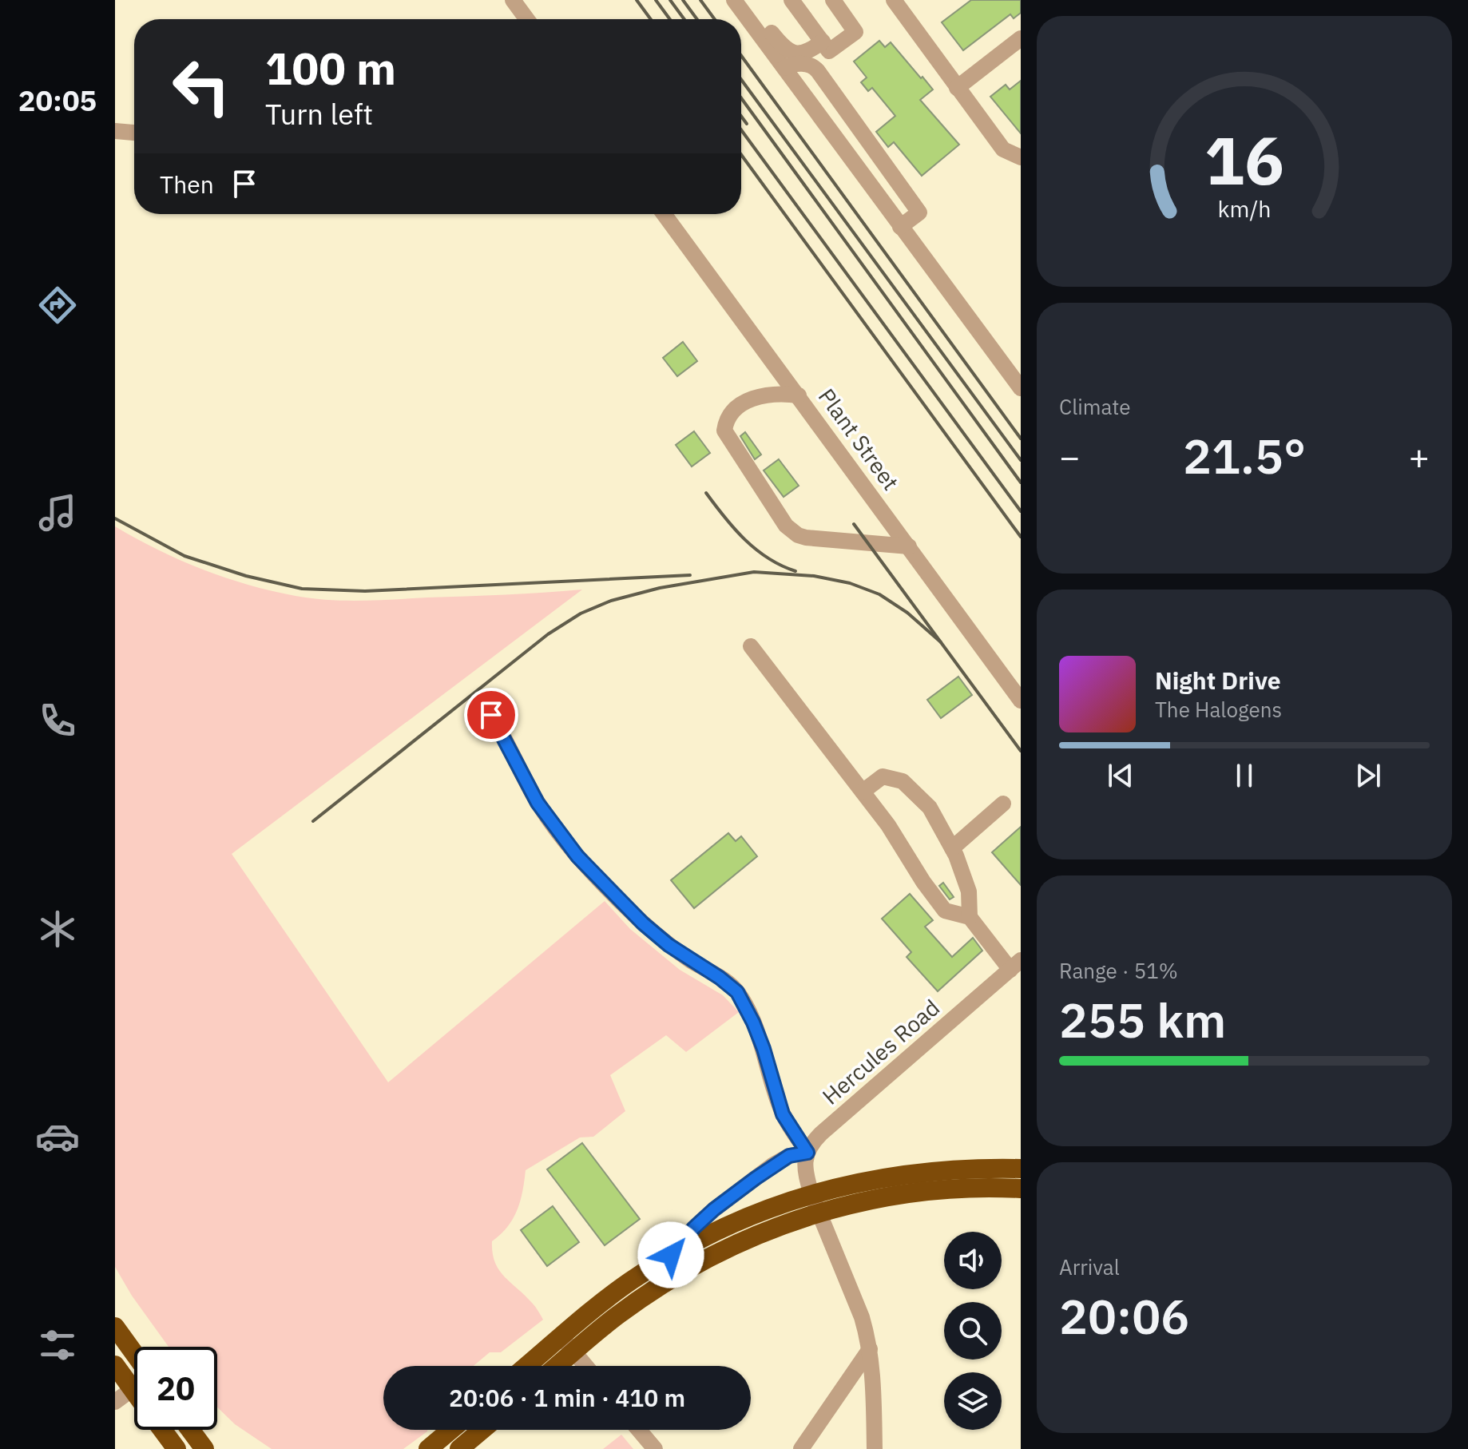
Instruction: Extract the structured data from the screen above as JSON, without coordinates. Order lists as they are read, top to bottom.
{
  "streets": {
    "street": ["Plant Street", "Hercules Road"]
  },
  "page": {
    "tabs": "20:05",
    "turn": ["100 m", "Turn left"],
    "then": "Then",
    "tile": [
      "Climate",
      ["Range · 51%", "255 km"],
      ["Arrival", "20:06"]
    ],
    "heat": ["−", "21.5°", "+"],
    "song": ["Night Drive", "The Halogens"],
    "limit": "20",
    "trip": "20:06 · 1 min · 410 m",
    "gauge": ["16", "km/h"]
  }
}
